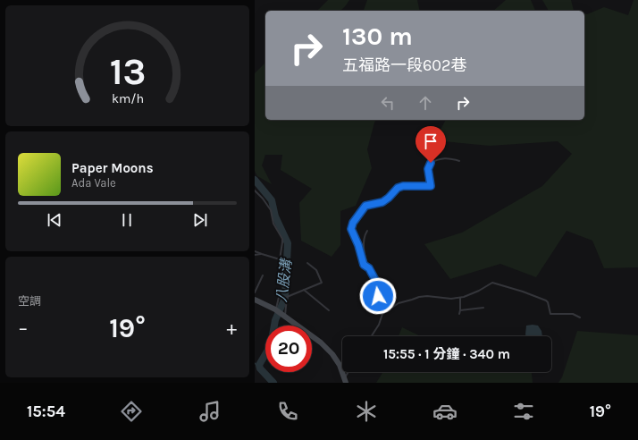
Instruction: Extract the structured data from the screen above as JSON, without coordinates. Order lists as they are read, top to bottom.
{
  "water": ["八股溝"],
  "page": {
    "turn": ["130 m", "五福路一段602巷"],
    "song": ["Paper Moons", "Ada Vale"],
    "tile": "空調",
    "heat": ["−", "19°", "+"],
    "limit": "20",
    "trip": "15:55 · 1 分鐘 · 340 m",
    "tabs": ["15:54", "19°"],
    "gauge": ["13", "km/h"]
  }
}
